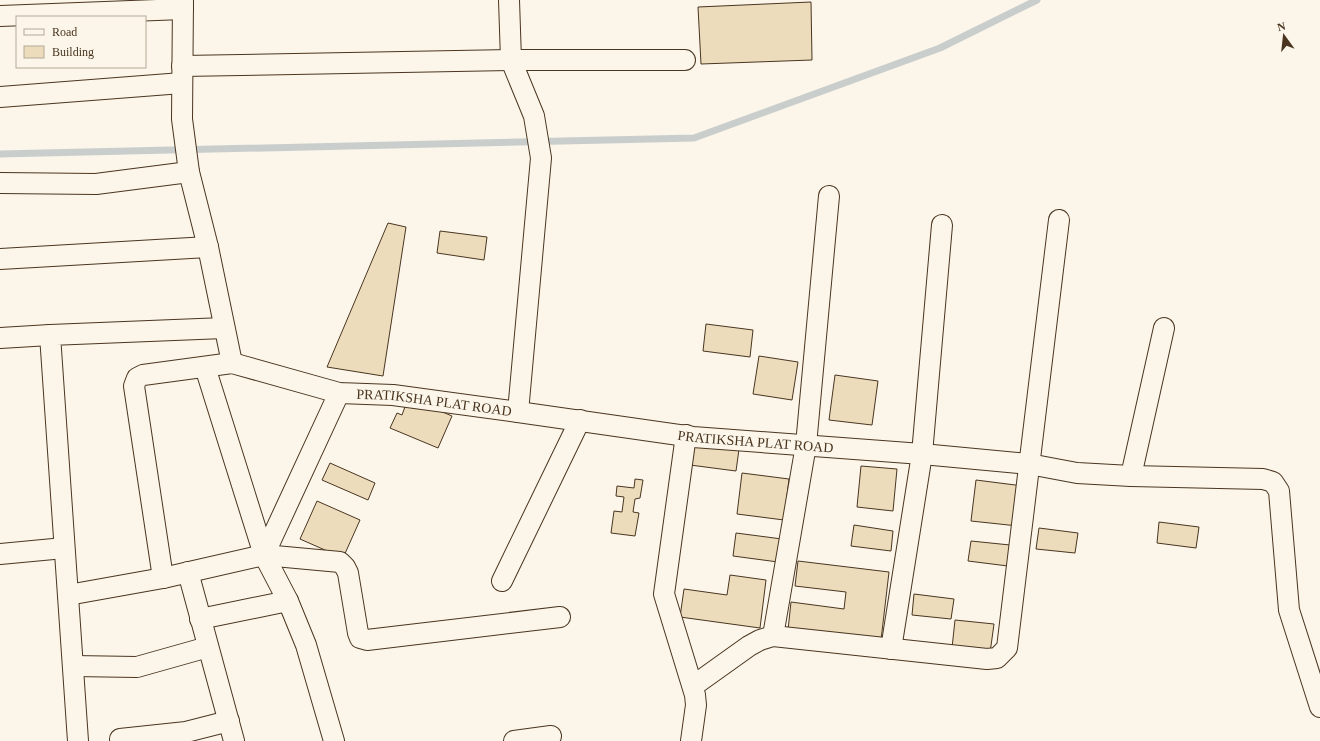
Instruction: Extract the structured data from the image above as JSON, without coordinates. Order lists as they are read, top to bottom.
{
  "streets": {
    "street": ["PRATIKSHA PLAT ROAD"]
  },
  "legend": ["Road", "Building"],
  "north": "top"
}
